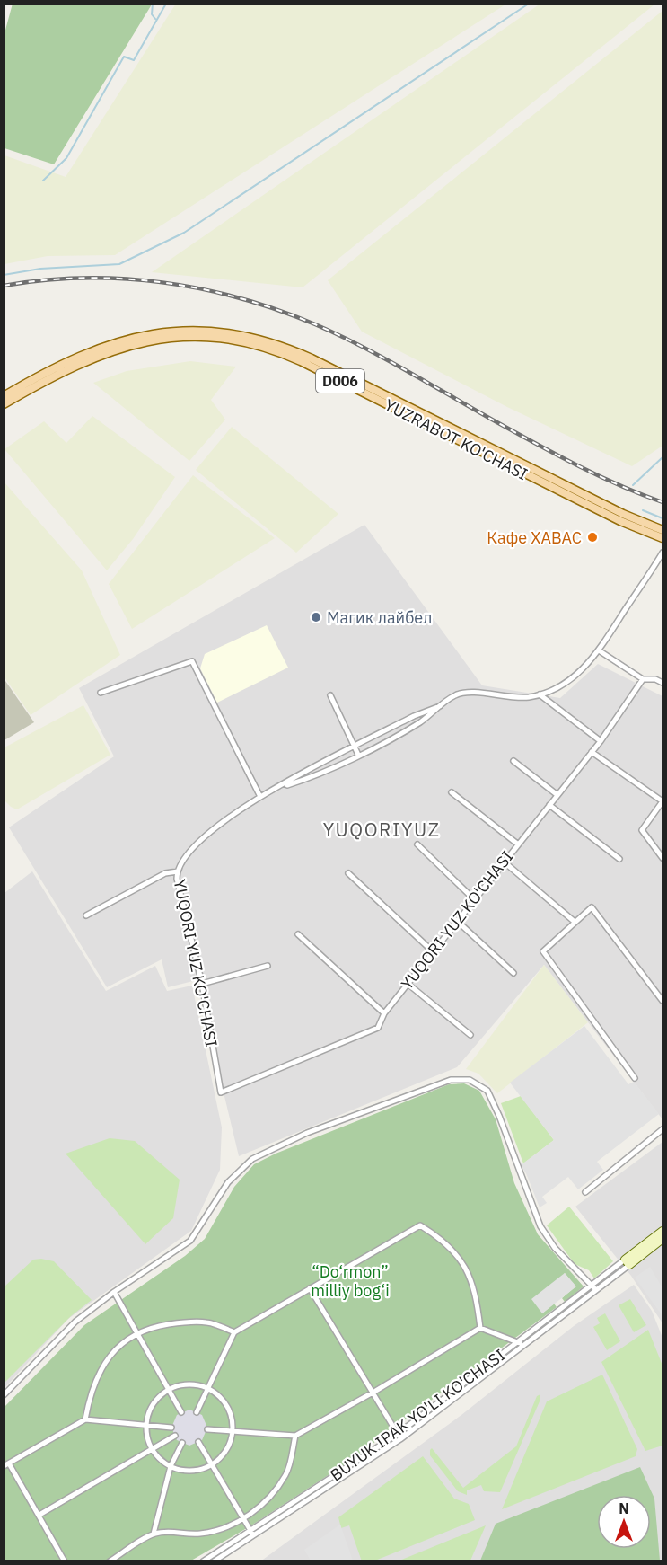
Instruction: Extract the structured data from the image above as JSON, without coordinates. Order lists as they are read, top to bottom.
{
  "streets": {
    "main road": ["D006", "YUZRABOT KO'CHASI"],
    "street": ["YUQORI YUZ KO'CHASI", "BUYUK IPAK YO'LI KO'CHASI"]
  },
  "districts": ["YUQORIYUZ"],
  "parks": ["“Do‘rmon” milliy bog‘i"],
  "places": ["Кафе ХАВАС", "Магик лайбел"],
  "north": "top"
}
